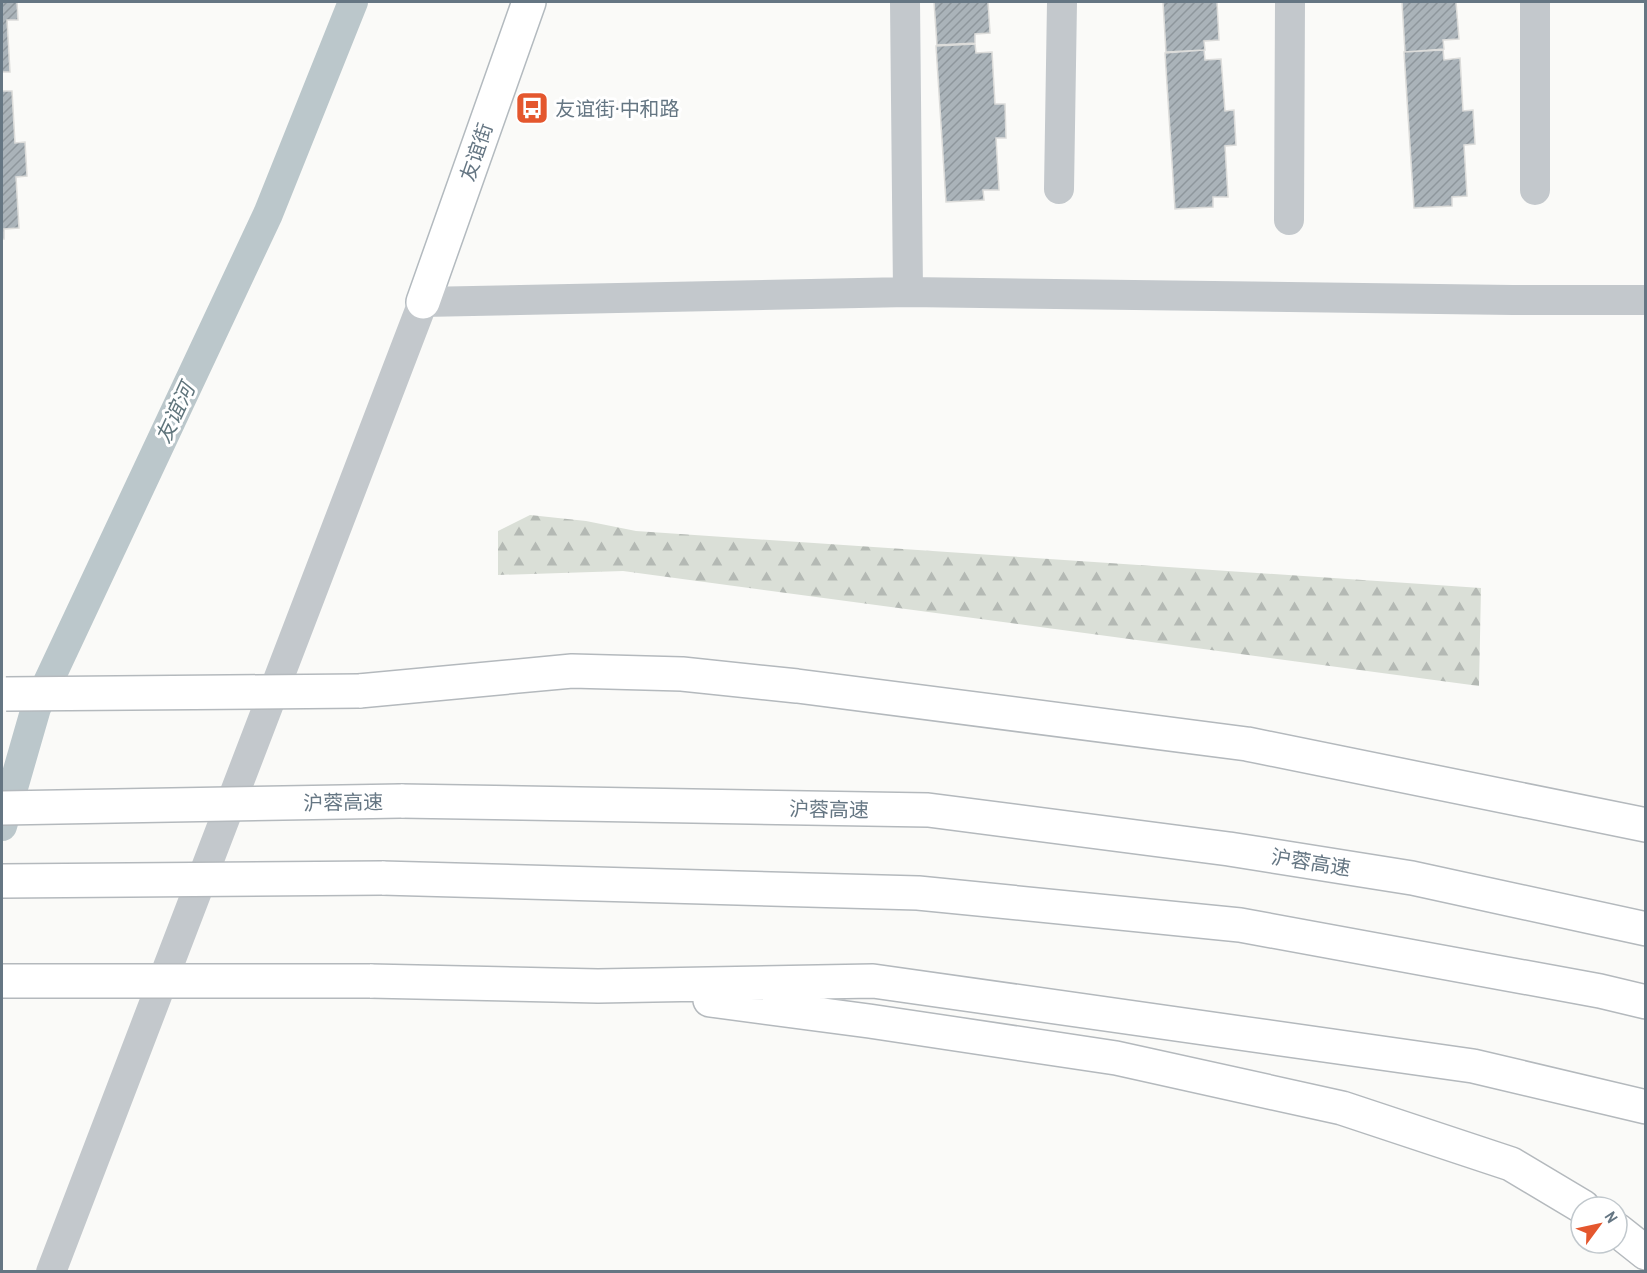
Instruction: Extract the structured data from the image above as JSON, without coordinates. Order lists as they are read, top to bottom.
{
  "streets": {
    "main road": ["友谊街", "沪蓉高速"]
  },
  "water": ["友谊河"],
  "places": {
    "bus stop": ["友谊街·中和路"]
  },
  "north": "top right"
}
